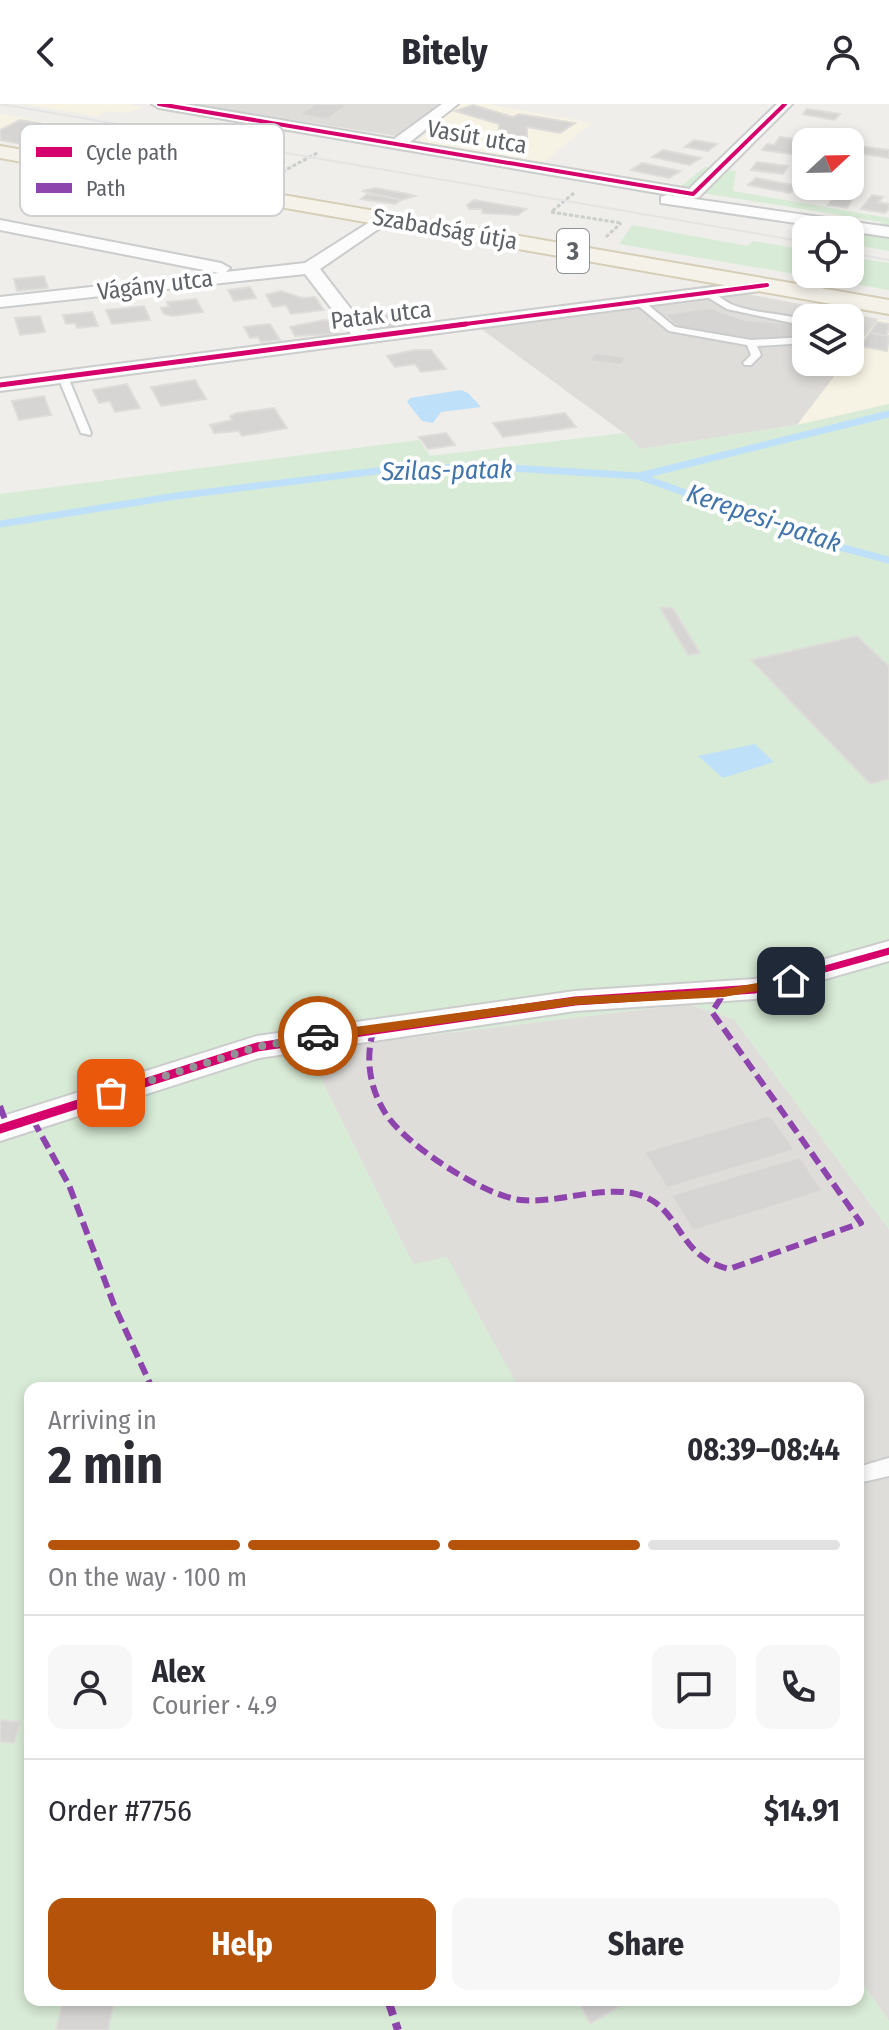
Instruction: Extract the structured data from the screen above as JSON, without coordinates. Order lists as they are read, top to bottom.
{
  "streets": {
    "main road": ["Szabadság útja", "3"],
    "street": ["Vasút utca", "Vágány utca", "Patak utca"]
  },
  "crossings": [
    ["Szabadság útja", "Patak utca"]
  ],
  "water": ["Szilas-patak", "Kerepesi-patak"],
  "legend": ["Cycle path", "Path"],
  "north": "right",
  "page": {
    "header": "Bitely",
    "heading": ["2 min", "Arriving in", "08:39–08:44"],
    "panel": [
      "Alex",
      "Courier · 4.9",
      "Order #7756",
      "$14.91"
    ],
    "bar": "On the way · 100 m",
    "buttons": ["Help", "Share"]
  }
}
